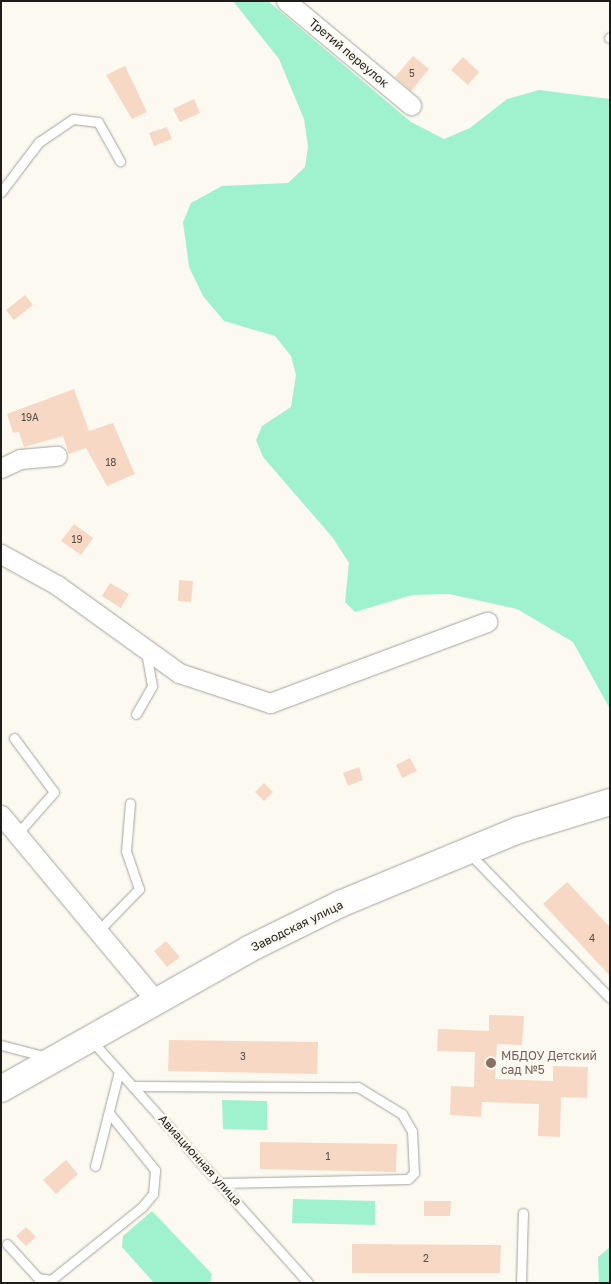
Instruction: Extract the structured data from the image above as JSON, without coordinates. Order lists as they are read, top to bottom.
{
  "streets": {
    "street": ["Третий переулок", "Заводская улица"],
    "lane": ["Авиационная улица"]
  },
  "crossings": [
    ["Заводская улица", "Авиационная улица"]
  ],
  "places": ["МБДОУ Детский сад №5"],
  "house_numbers": [
    "5",
    "19А",
    "18",
    "19",
    "4",
    "3",
    "1",
    "2"
  ]
}
